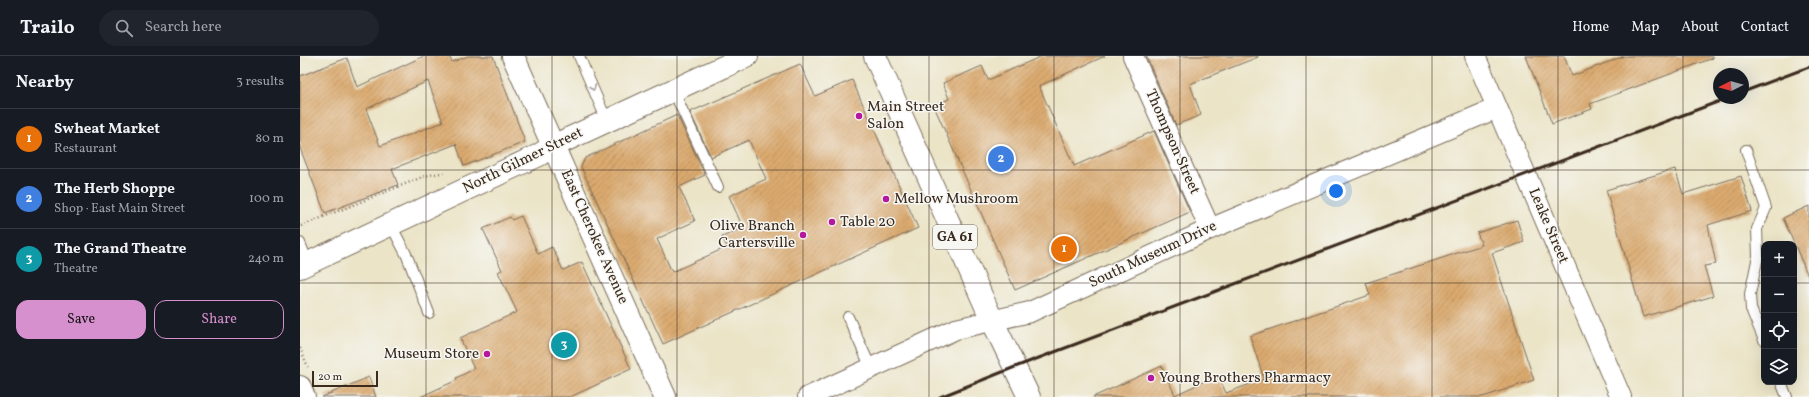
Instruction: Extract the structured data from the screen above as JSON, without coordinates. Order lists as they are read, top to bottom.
{
  "streets": {
    "street": [
      "Thompson Street",
      "North Gilmer Street",
      "Leake Street",
      "East Cherokee Avenue",
      "GA 61",
      "South Museum Drive"
    ]
  },
  "crossings": [
    ["Thompson Street", "South Museum Drive"],
    ["North Gilmer Street", "East Cherokee Avenue"],
    ["Leake Street", "South Museum Drive"],
    ["GA 61", "South Museum Drive"]
  ],
  "places": [
    "Main Street Salon",
    "Mellow Mushroom",
    "Table 20",
    "Olive Branch Cartersville",
    "Museum Store",
    "Young Brothers Pharmacy"
  ],
  "scale_bar": "20 m",
  "north": "left",
  "page": {
    "header": "Trailo",
    "search": "Search here",
    "nav": [
      "Home",
      "Map",
      "About",
      "Contact"
    ],
    "heading": ["Nearby", "3 results"],
    "list": [
      {
        "mark": "1",
        "name": "Swheat Market",
        "note": "Restaurant",
        "value": "80 m"
      },
      {
        "mark": "2",
        "name": "The Herb Shoppe",
        "note": "Shop · East Main Street",
        "value": "100 m"
      },
      {
        "mark": "3",
        "name": "The Grand Theatre",
        "note": "Theatre",
        "value": "240 m"
      }
    ],
    "pins": ["2", "1", "3"],
    "map_buttons": ["+", "−"],
    "buttons": ["Save", "Share"],
    "scale": "20 m"
  }
}
